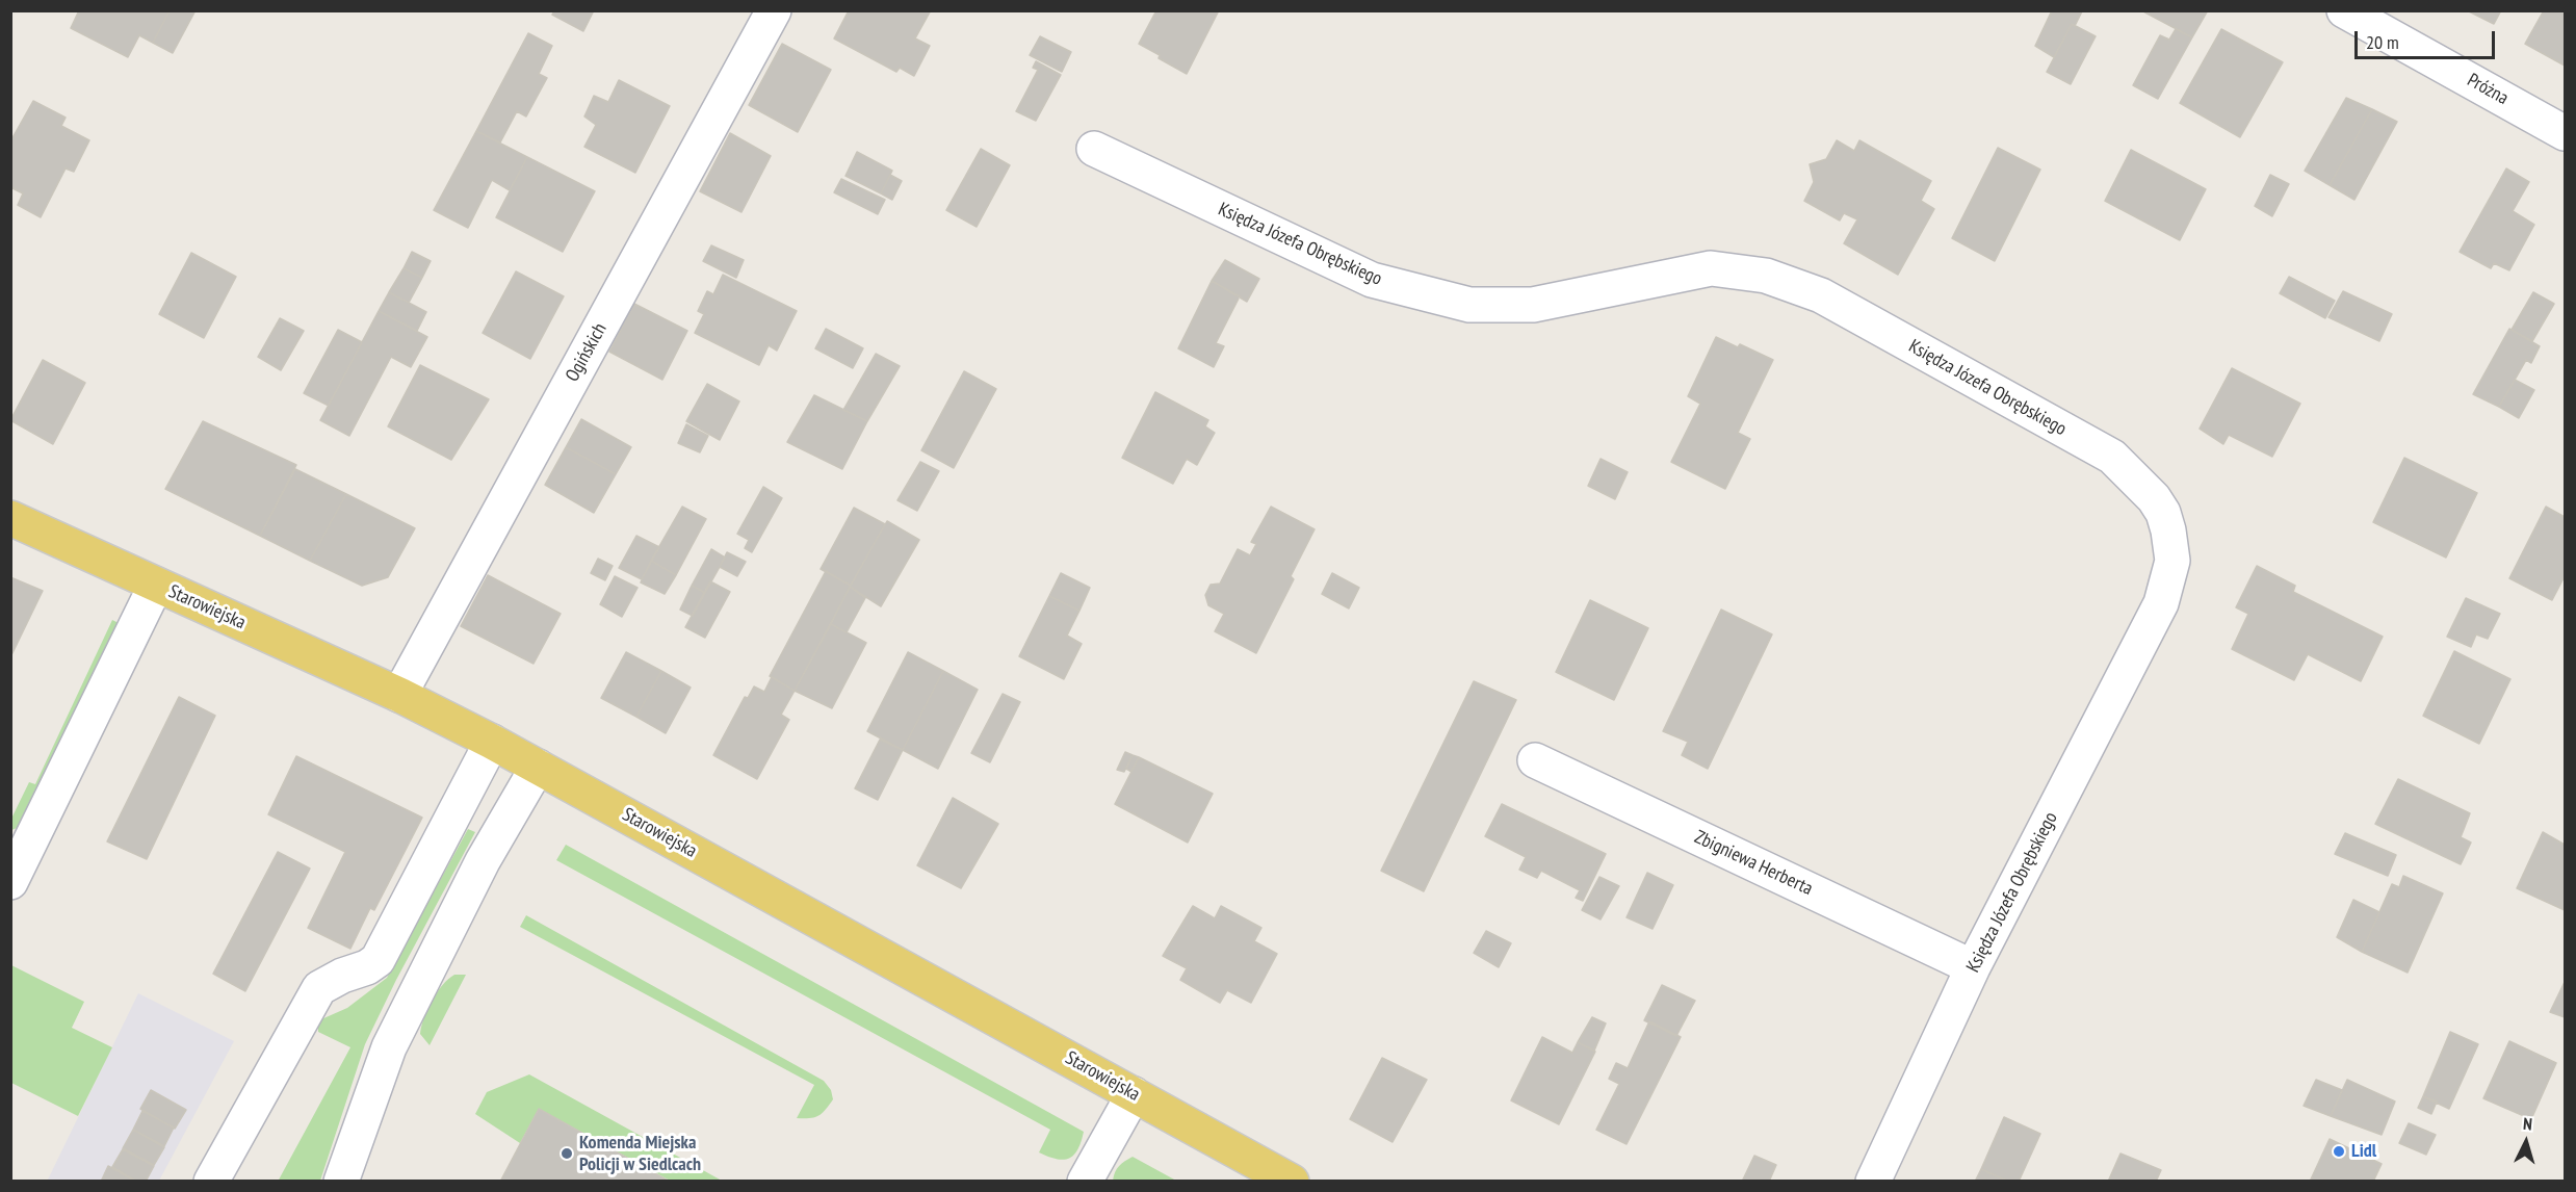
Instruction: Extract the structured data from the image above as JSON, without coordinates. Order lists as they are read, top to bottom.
{
  "streets": {
    "main road": ["Starowiejska"],
    "street": [
      "Próżna",
      "Księdza Józefa Obrębskiego",
      "Ogińskich",
      "Zbigniewa Herberta"
    ]
  },
  "crossings": [
    ["Księdza Józefa Obrębskiego", "Zbigniewa Herberta"],
    ["Ogińskich", "Starowiejska"]
  ],
  "places": ["Lidl", "Komenda Miejska Policji w Siedlcach"],
  "scale_bar": "20 m",
  "north": "top"
}
